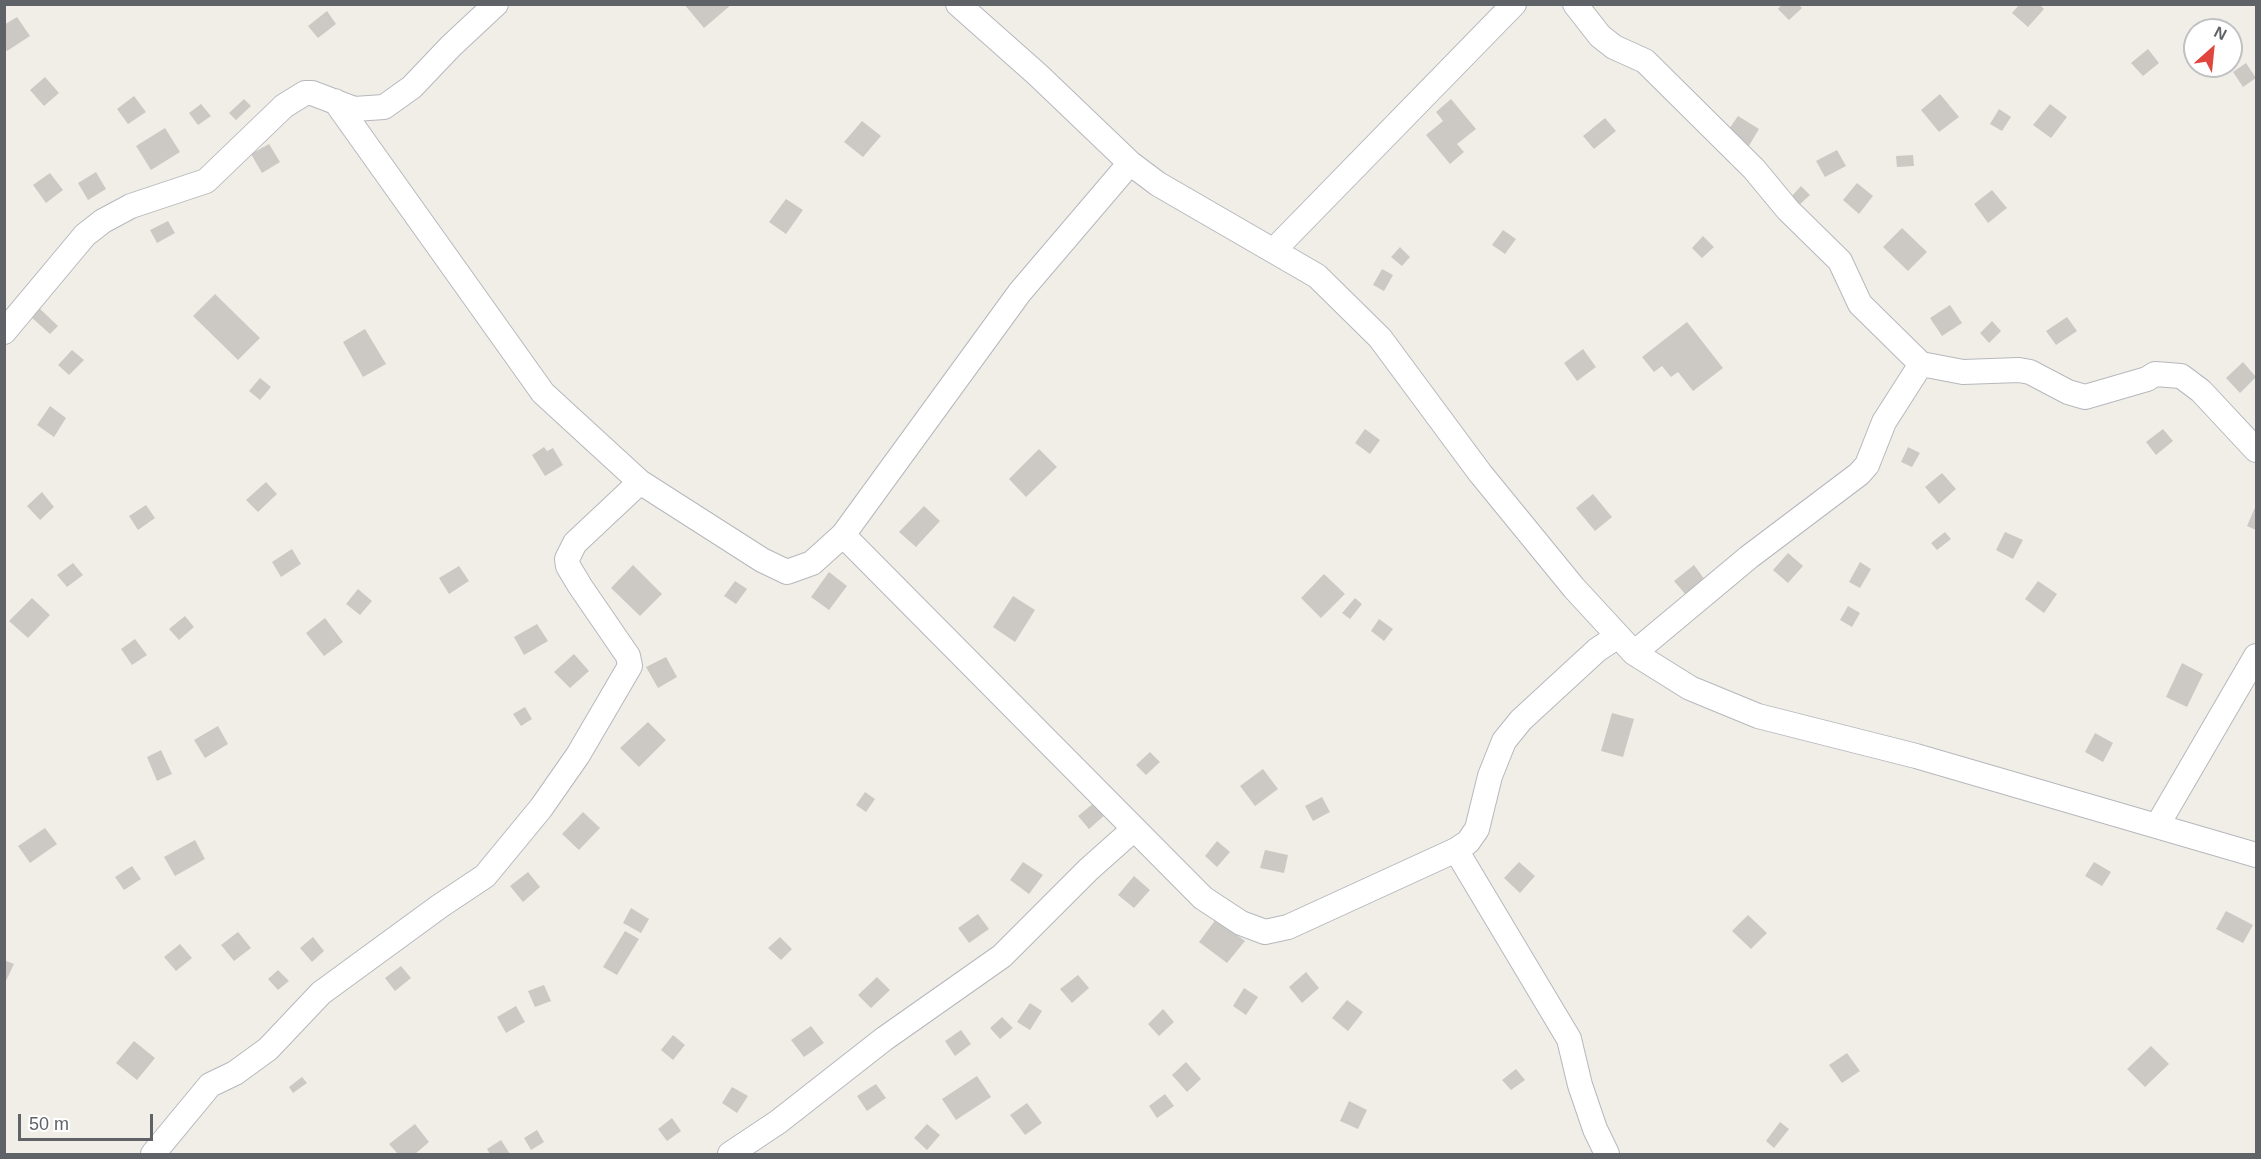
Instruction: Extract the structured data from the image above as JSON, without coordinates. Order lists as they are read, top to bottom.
{
  "scale_bar": "50 m",
  "north": "top right"
}
